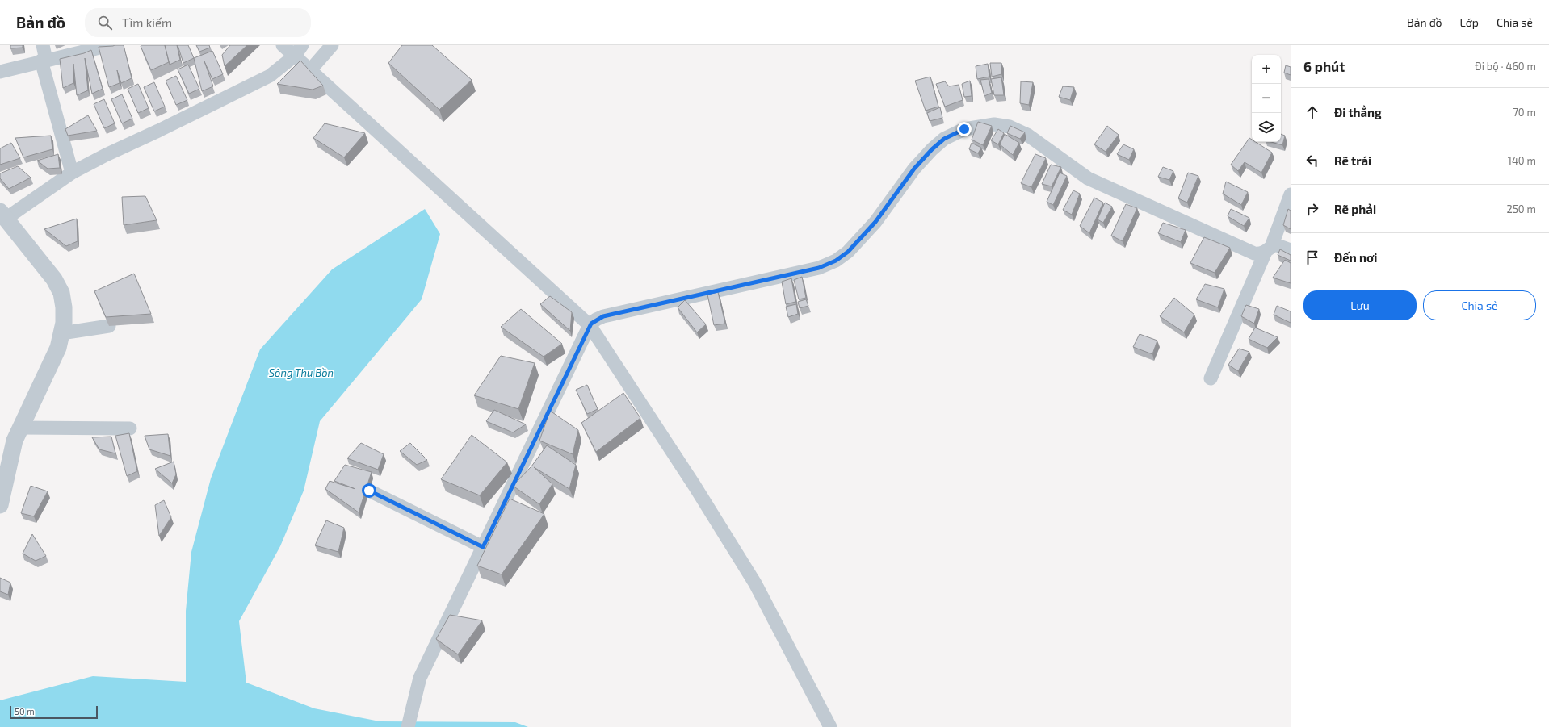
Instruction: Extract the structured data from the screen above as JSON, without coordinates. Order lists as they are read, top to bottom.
{
  "water": ["Sông Thu Bồn"],
  "scale_bar": "50 m",
  "page": {
    "header": "Bản đồ",
    "search": "Tìm kiếm",
    "nav": ["Bản đồ", "Lớp", "Chia sẻ"],
    "heading": ["6 phút", "Đi bộ · 460 m"],
    "map_buttons": ["+", "−"],
    "list": [
      ["Đi thẳng", "70 m"],
      ["Rẽ trái", "140 m"],
      ["Rẽ phải", "250 m"],
      "Đến nơi"
    ],
    "buttons": ["Lưu", "Chia sẻ"],
    "scale": "50 m"
  }
}
